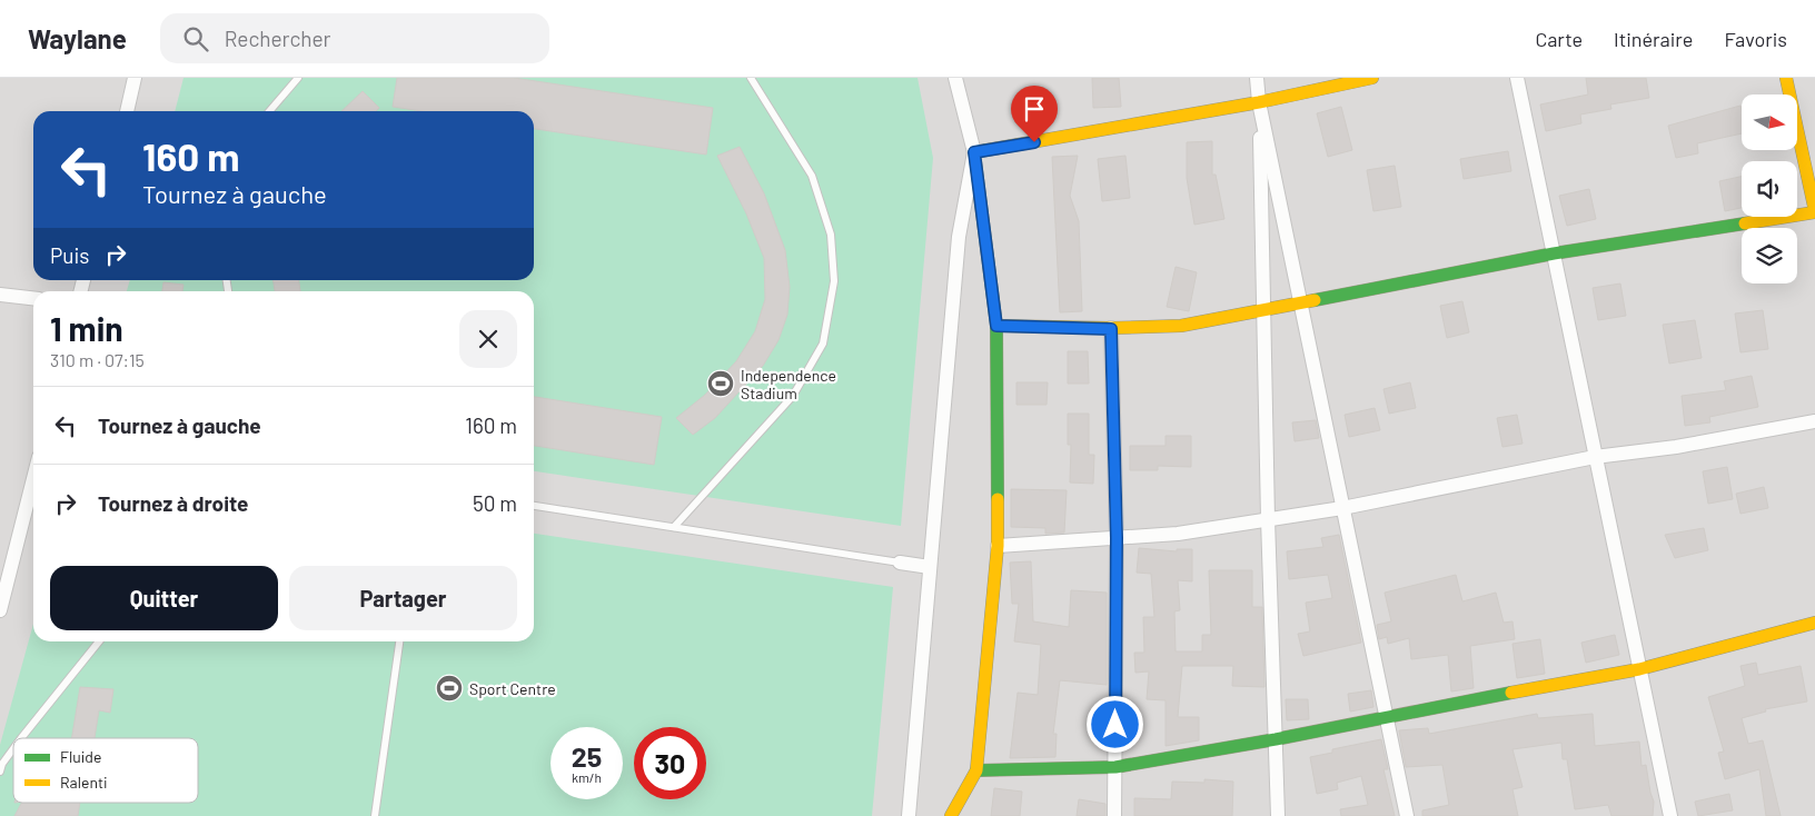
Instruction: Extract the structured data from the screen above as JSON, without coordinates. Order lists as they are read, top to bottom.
{
  "places": {
    "sports": ["Independence Stadium", "Sport Centre"]
  },
  "legend": ["Fluide", "Ralenti"],
  "north": "right",
  "page": {
    "header": "Waylane",
    "search": "Rechercher",
    "nav": ["Carte", "Itinéraire", "Favoris"],
    "turn": ["160 m", "Tournez à gauche"],
    "then": "Puis",
    "heading": ["1 min", "310 m · 07:15"],
    "list": [
      {
        "name": "Tournez à gauche",
        "value": "160 m"
      },
      {
        "name": "Tournez à droite",
        "value": "50 m"
      }
    ],
    "buttons": ["Quitter", "Partager"],
    "speed": "25 km/h",
    "limit": "30"
  }
}
